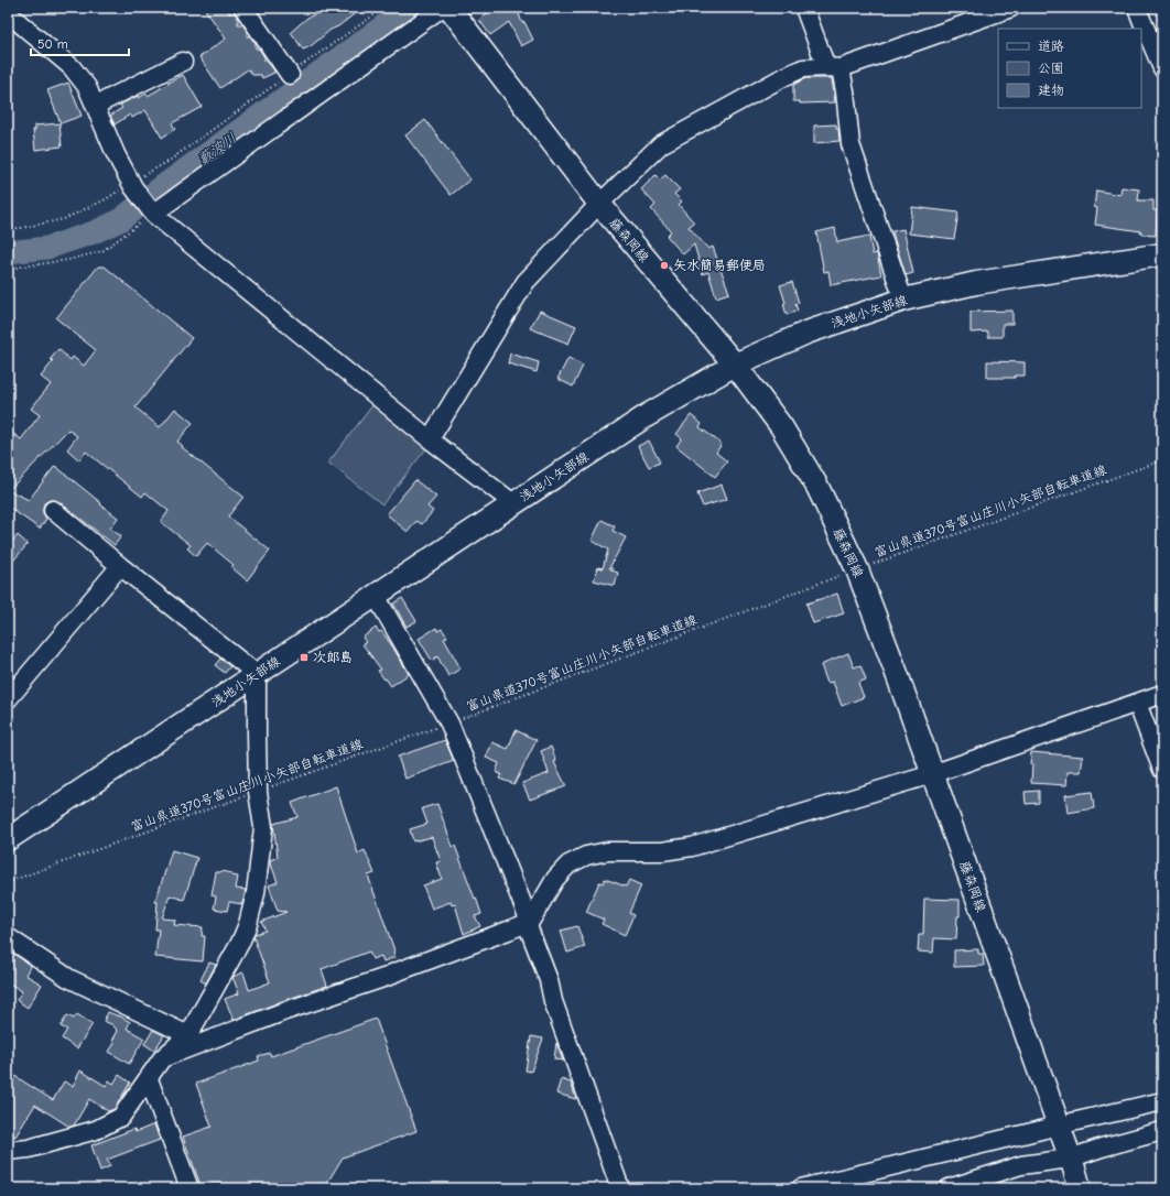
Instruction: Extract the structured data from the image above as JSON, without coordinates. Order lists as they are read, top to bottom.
{
  "streets": {
    "main road": ["藤森岡線", "浅地小矢部線"],
    "path": ["富山県道370号富山庄川小矢部自転車道線"]
  },
  "crossings": [
    ["藤森岡線", "浅地小矢部線"],
    ["藤森岡線", "富山県道370号富山庄川小矢部自転車道線"]
  ],
  "water": ["藪波川"],
  "places": {
    "other": ["矢水簡易郵便局"],
    "transit": ["次郎島"]
  },
  "legend": ["道路", "公園", "建物"],
  "scale_bar": "50 m"
}
